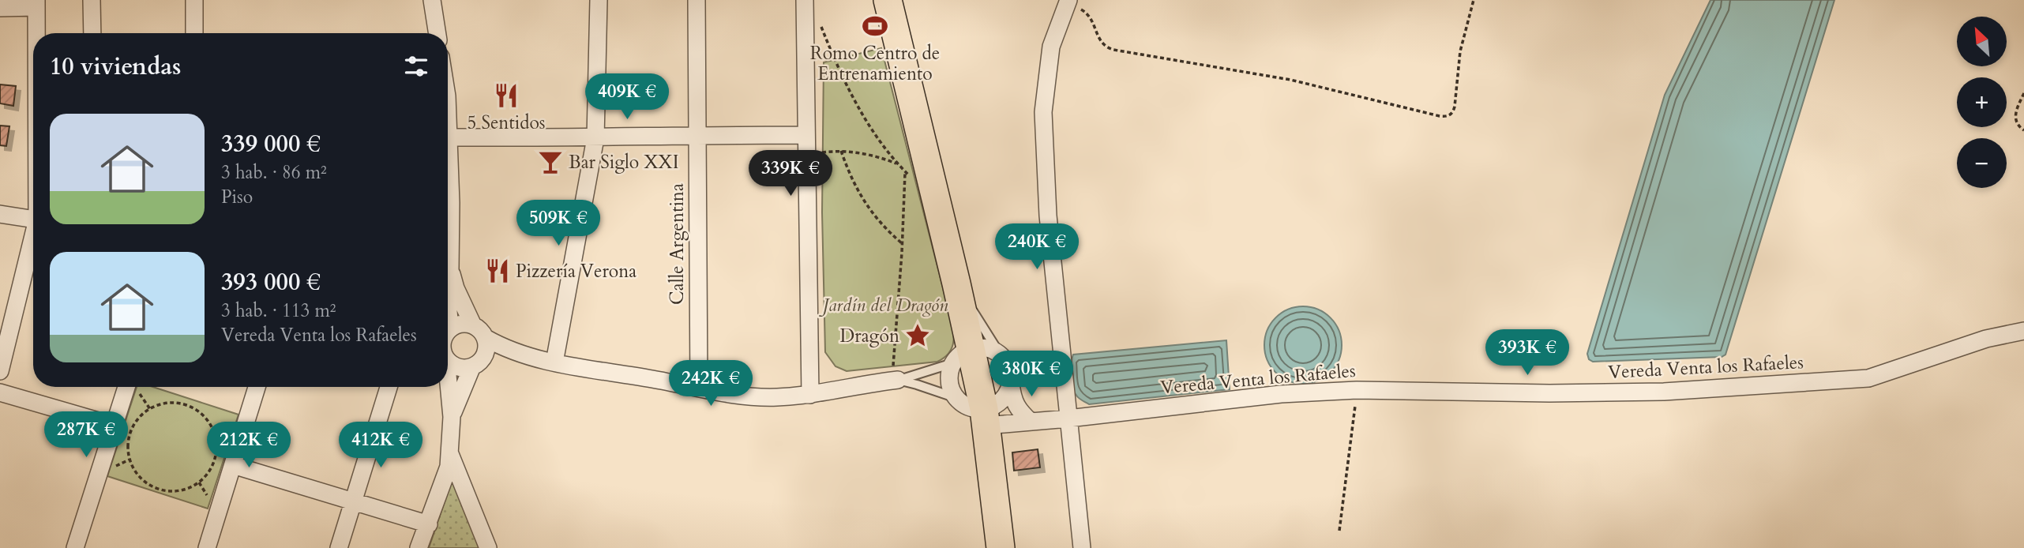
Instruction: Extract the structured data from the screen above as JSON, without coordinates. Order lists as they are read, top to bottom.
{
  "streets": {
    "street": ["Calle Argentina", "Vereda Venta los Rafaeles"]
  },
  "parks": ["Jardín del Dragón"],
  "places": {
    "sports": ["Romo Centro de Entrenamiento"],
    "restaurant": ["5 Sentidos", "Pizzería Verona"],
    "bar": ["Bar Siglo XXI"],
    "place": ["Dragón"]
  },
  "north": "top left",
  "page": {
    "map_buttons": ["+", "−"],
    "heading": "10 viviendas",
    "price": [
      "409K €",
      "339K €",
      "509K €",
      "240K €",
      "393K €",
      "380K €",
      "242K €",
      "287K €",
      "212K €",
      "412K €"
    ],
    "list": [
      {
        "name": "339 000 €",
        "note": "3 hab. · 86 m² · Piso"
      },
      {
        "name": "393 000 €",
        "note": "3 hab. · 113 m² · Vereda Venta los Rafaeles"
      }
    ]
  }
}
